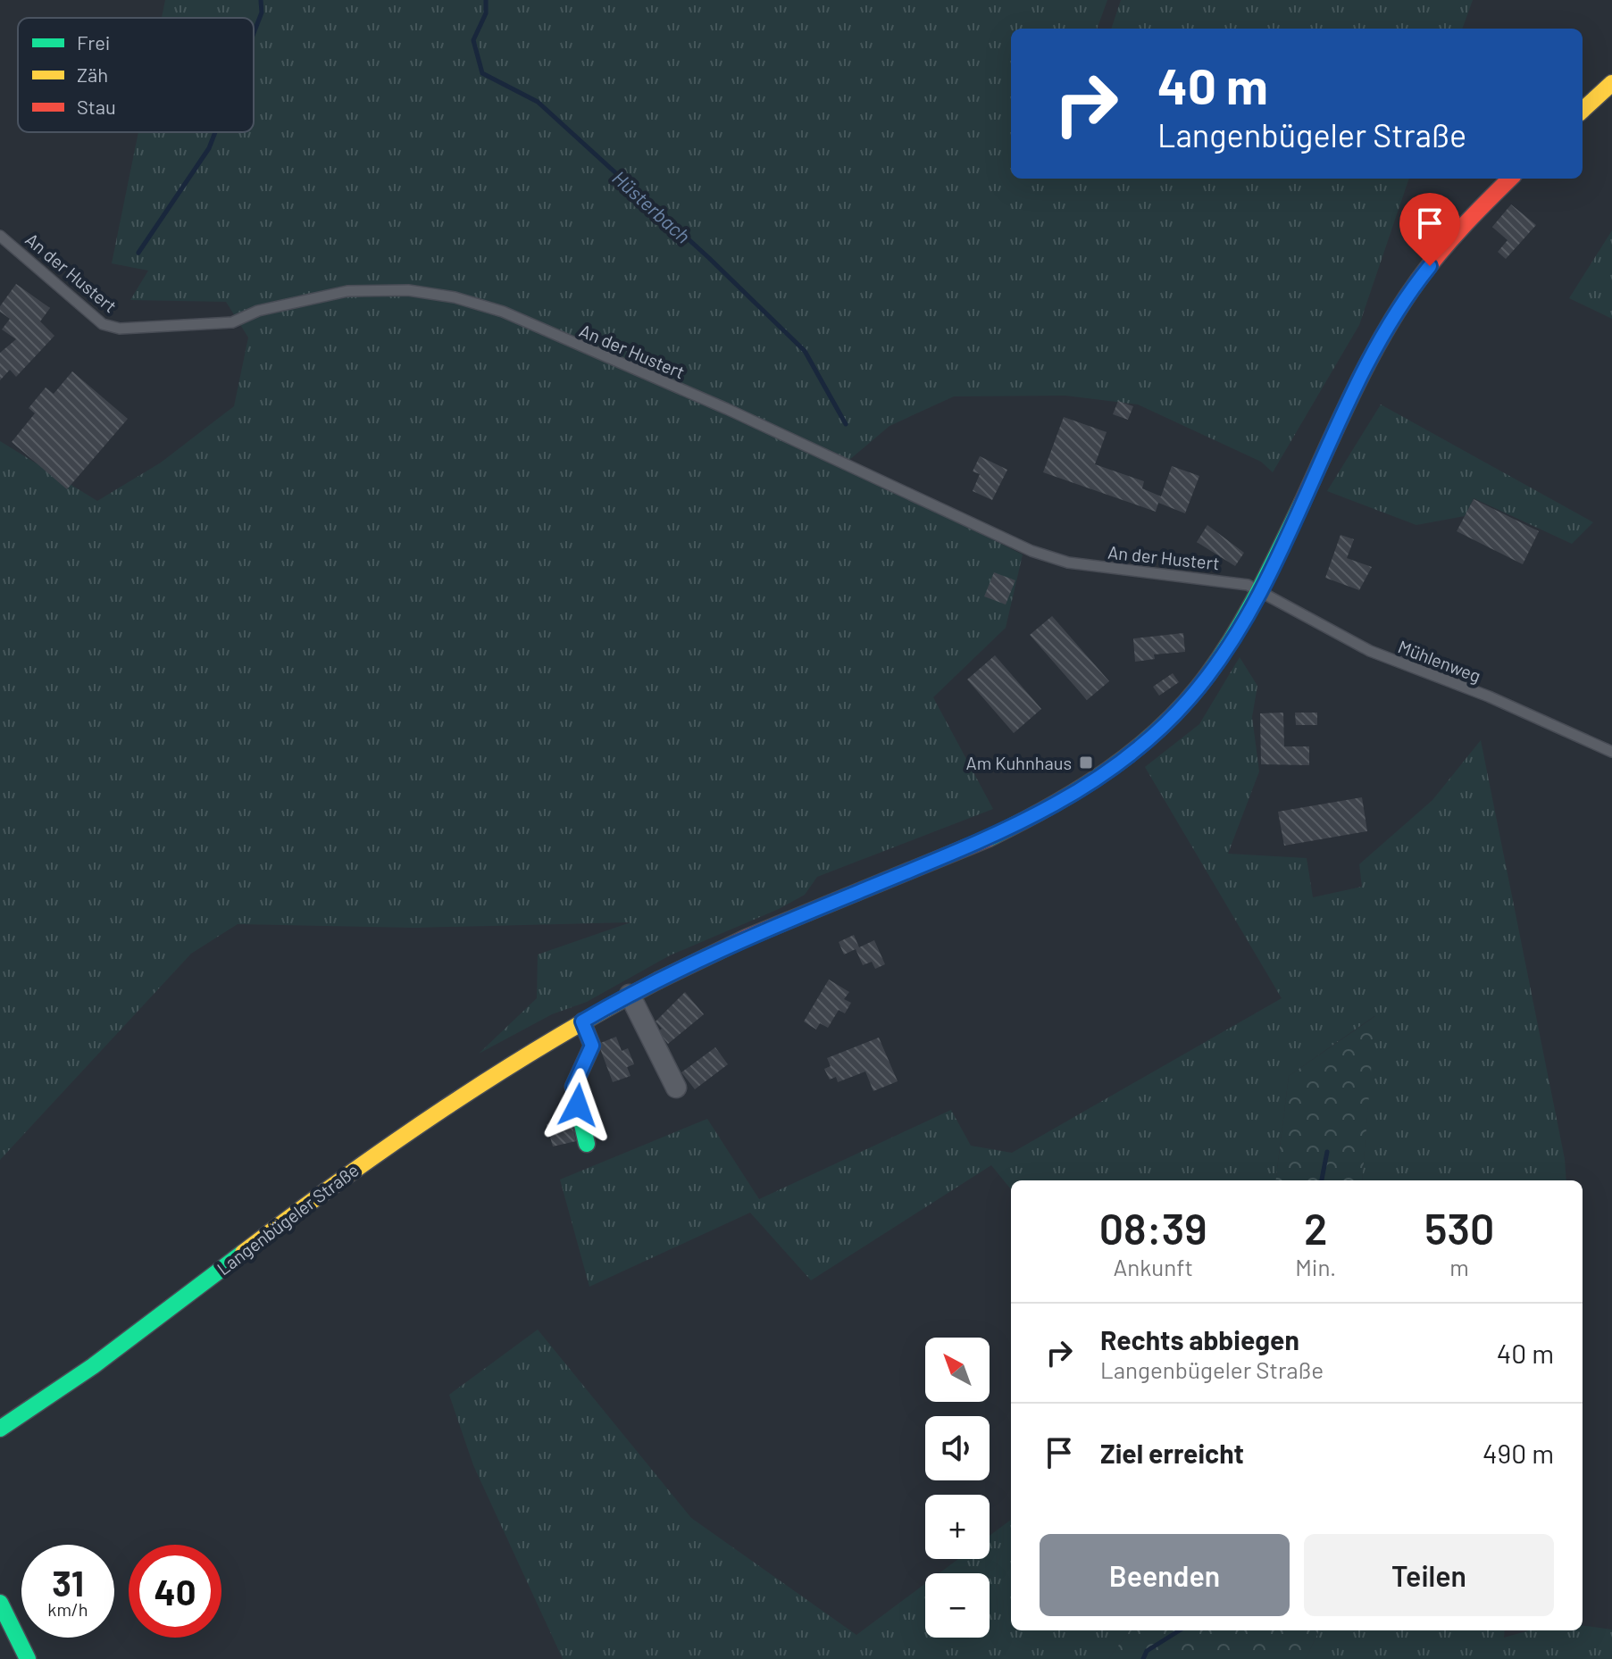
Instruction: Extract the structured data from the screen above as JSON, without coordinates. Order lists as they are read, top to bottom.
{
  "streets": {
    "main road": ["Langenbügeler Straße"],
    "lane": ["An der Hustert", "Mühlenweg"]
  },
  "crossings": [
    ["An der Hustert", "Mühlenweg"],
    ["An der Hustert", "Langenbügeler Straße"],
    ["Mühlenweg", "Langenbügeler Straße"]
  ],
  "water": ["Hüsterbach"],
  "places": {
    "transit": ["Am Kuhnhaus"]
  },
  "legend": ["Frei", "Zäh", "Stau"],
  "north": "top left",
  "page": {
    "turn": ["40 m", "Langenbügeler Straße"],
    "eta": [
      "08:39",
      "Ankunft",
      "2",
      "Min.",
      "530",
      "m"
    ],
    "list": [
      {
        "name": "Rechts abbiegen",
        "note": "Langenbügeler Straße",
        "value": "40 m"
      },
      {
        "name": "Ziel erreicht",
        "value": "490 m"
      }
    ],
    "map_buttons": ["+", "−"],
    "buttons": ["Beenden", "Teilen"],
    "speed": "31 km/h",
    "limit": "40"
  }
}
